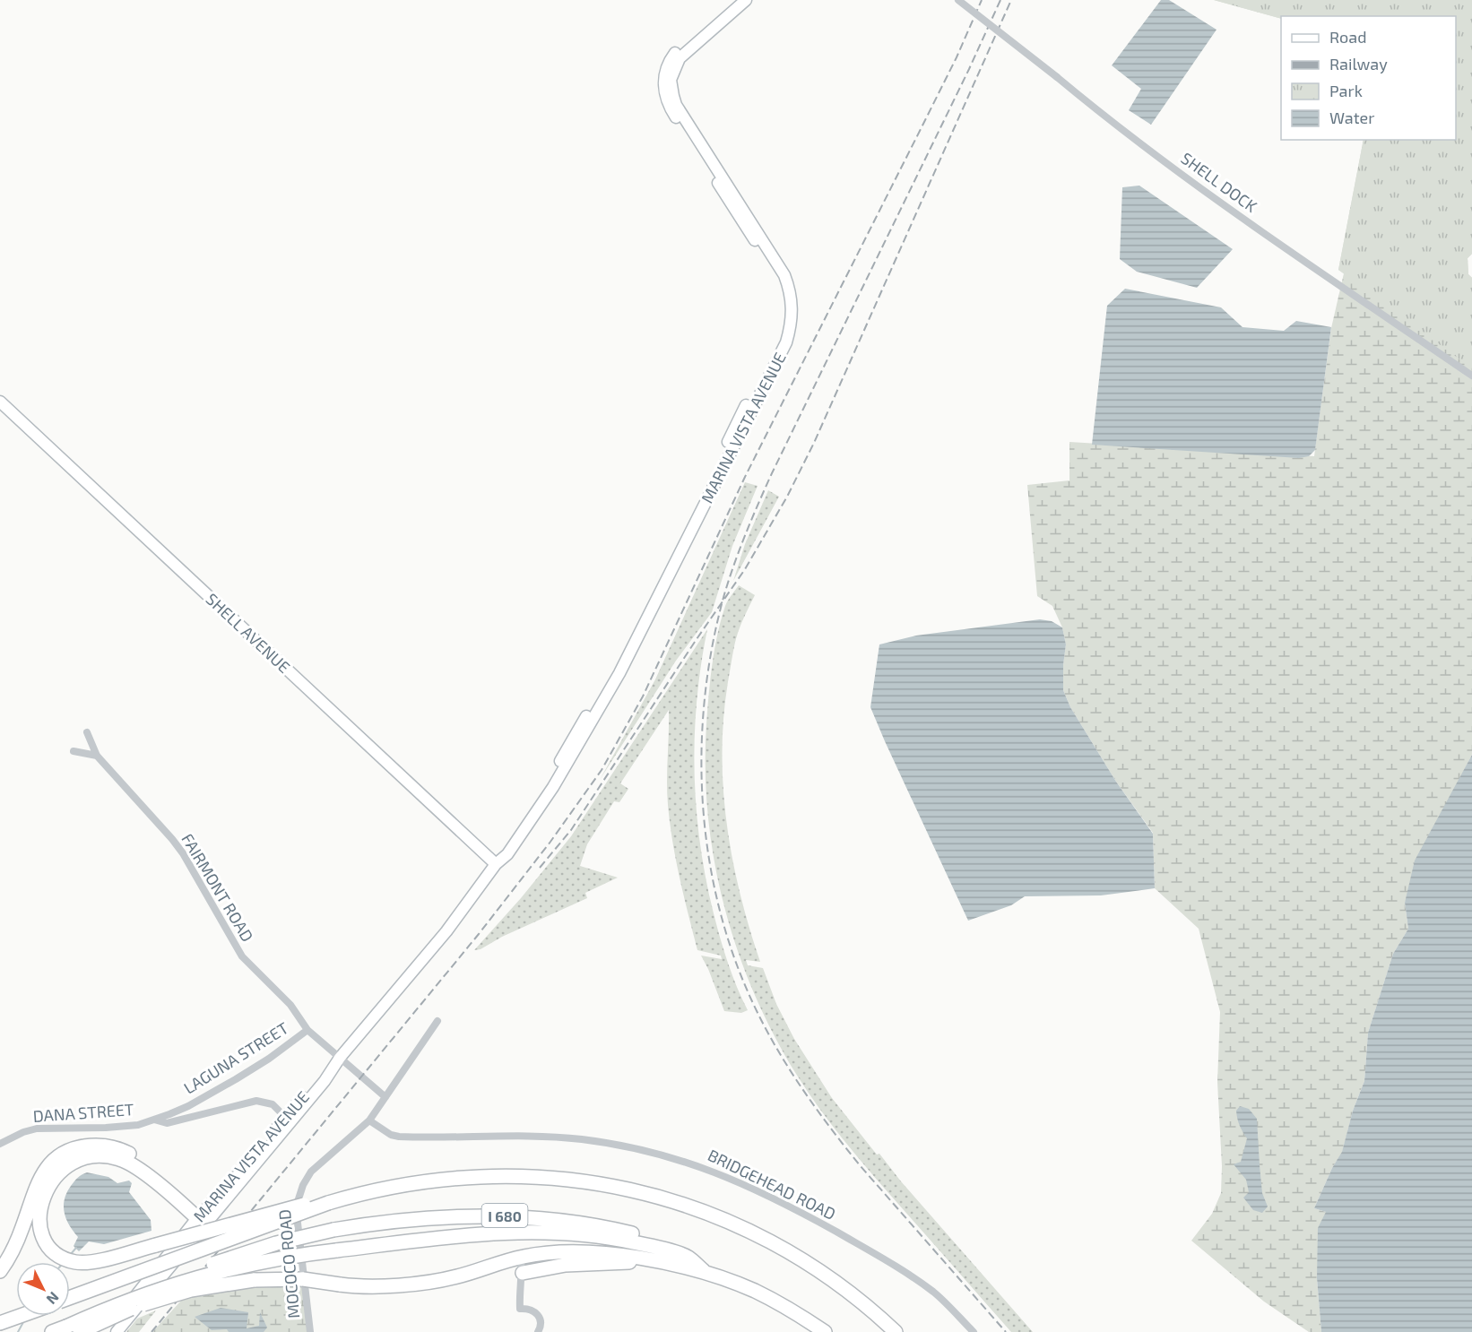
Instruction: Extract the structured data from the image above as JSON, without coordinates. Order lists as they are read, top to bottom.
{
  "streets": {
    "highway": ["I 680"],
    "main road": ["MARINA VISTA AVENUE", "SHELL AVENUE"],
    "street": [
      "SHELL DOCK",
      "FAIRMONT ROAD",
      "LAGUNA STREET",
      "DANA STREET",
      "BRIDGEHEAD ROAD",
      "MOCOCO ROAD"
    ]
  },
  "crossings": [
    ["MARINA VISTA AVENUE", "SHELL AVENUE"],
    ["MARINA VISTA AVENUE", "LAGUNA STREET"],
    ["FAIRMONT ROAD", "LAGUNA STREET"],
    ["LAGUNA STREET", "DANA STREET"],
    ["BRIDGEHEAD ROAD", "MOCOCO ROAD"]
  ],
  "legend": [
    "Road",
    "Railway",
    "Park",
    "Water"
  ],
  "north": "bottom right"
}
